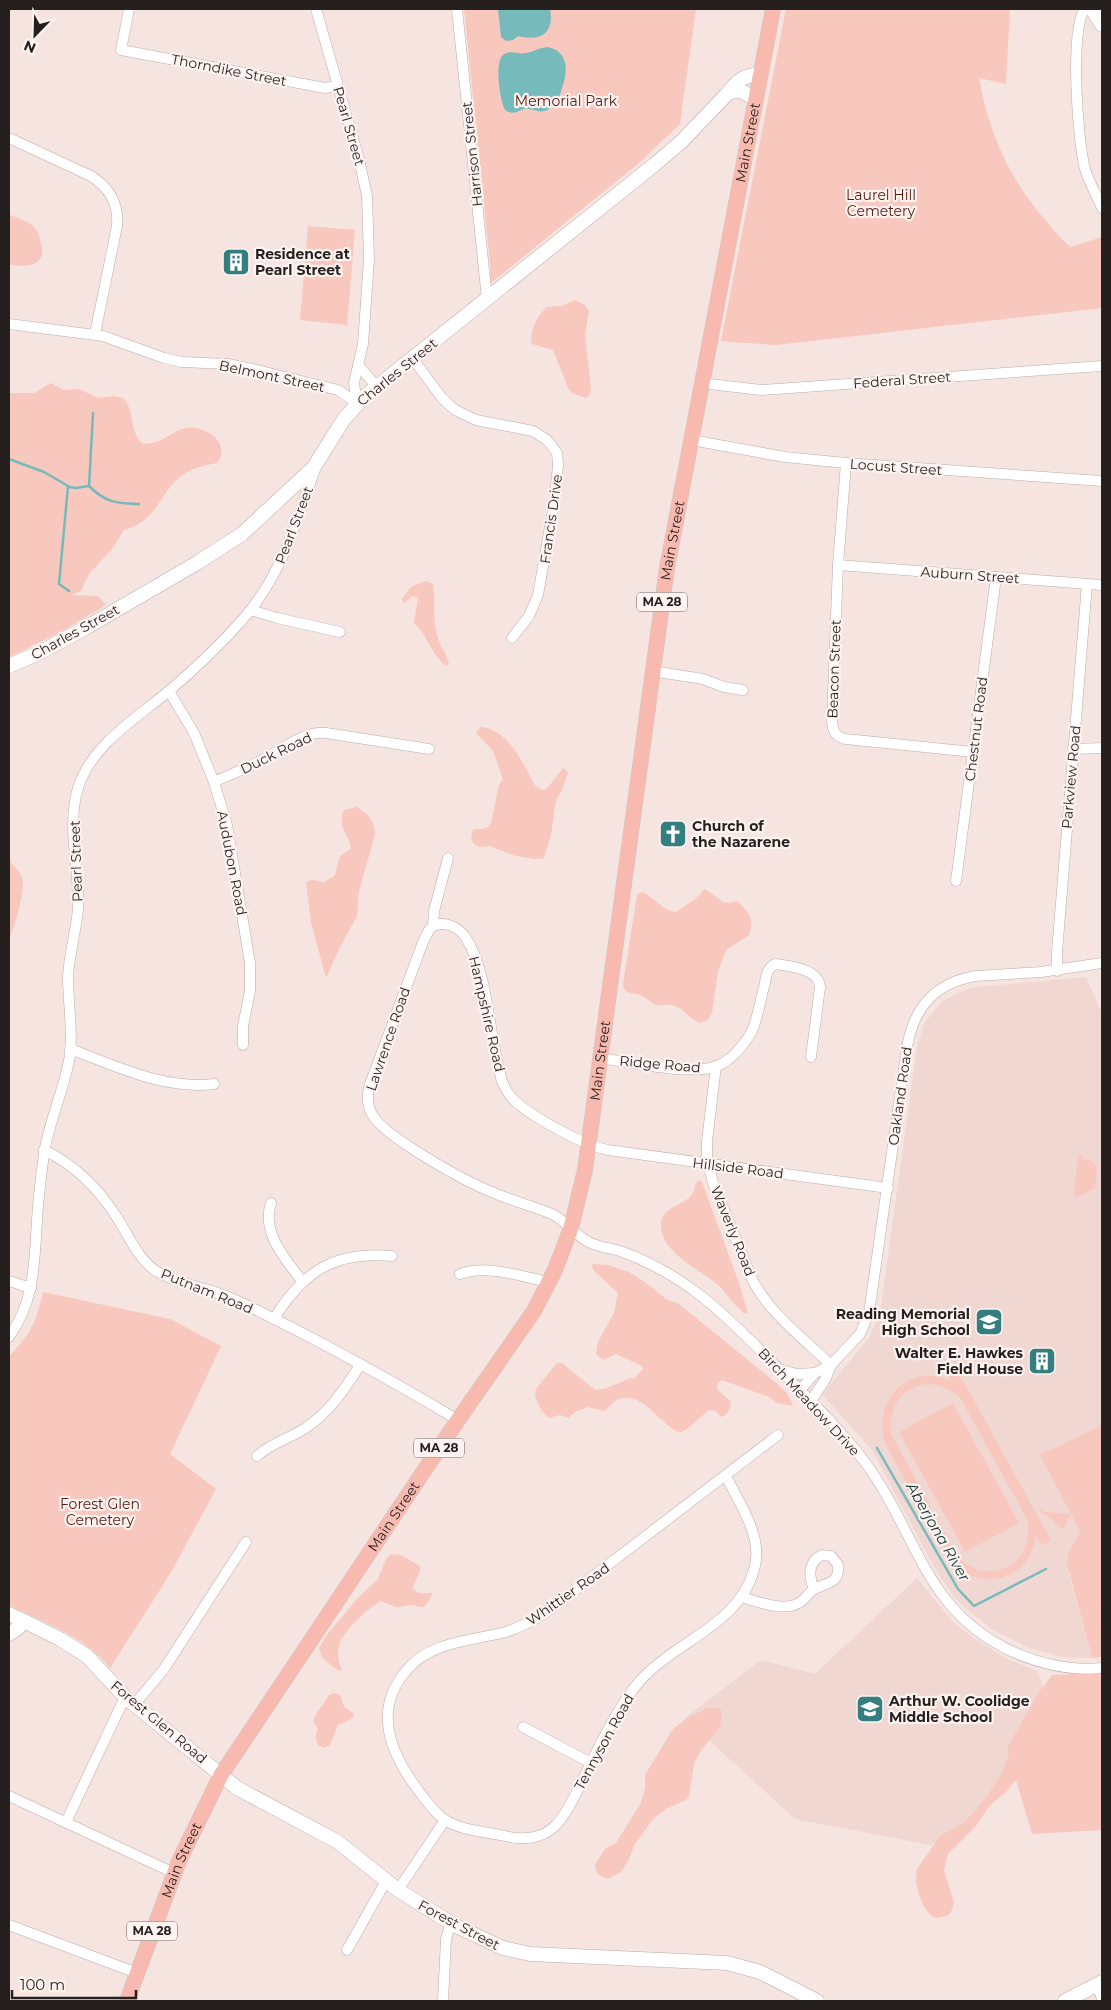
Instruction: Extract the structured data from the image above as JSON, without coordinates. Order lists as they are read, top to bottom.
{
  "streets": {
    "main road": ["Main Street", "MA 28"],
    "street": [
      "Thorndike Street",
      "Pearl Street",
      "Harrison Street",
      "Charles Street",
      "Belmont Street",
      "Federal Street",
      "Locust Street",
      "Francis Drive",
      "Auburn Street",
      "Beacon Street",
      "Chestnut Road",
      "Duck Road",
      "Parkview Road",
      "Audubon Road",
      "Hampshire Road",
      "Lawrence Road",
      "Ridge Road",
      "Oakland Road",
      "Hillside Road",
      "Waverly Road",
      "Putnam Road",
      "Birch Meadow Drive",
      "Whittier Road",
      "Forest Glen Road",
      "Tennyson Road",
      "Forest Street"
    ]
  },
  "crossings": [
    ["Thorndike Street", "Pearl Street"],
    ["Pearl Street", "Charles Street"],
    ["Pearl Street", "Belmont Street"],
    ["Pearl Street", "Audubon Road"],
    ["Pearl Street", "Putnam Road"],
    ["Main Street", "Charles Street"],
    ["Main Street", "Federal Street"],
    ["Main Street", "Locust Street"],
    ["Main Street", "Hampshire Road"],
    ["Main Street", "Lawrence Road"],
    ["Main Street", "Ridge Road"],
    ["Main Street", "Hillside Road"],
    ["Main Street", "Putnam Road"],
    ["Main Street", "Birch Meadow Drive"],
    ["Main Street", "Forest Glen Road"],
    ["Main Street", "Forest Street"],
    ["Harrison Street", "Charles Street"],
    ["Charles Street", "Belmont Street"],
    ["Charles Street", "Francis Drive"],
    ["Locust Street", "Beacon Street"],
    ["Auburn Street", "Beacon Street"],
    ["Auburn Street", "Chestnut Road"],
    ["Auburn Street", "Parkview Road"],
    ["Beacon Street", "Chestnut Road"],
    ["Duck Road", "Audubon Road"],
    ["Parkview Road", "Oakland Road"],
    ["Hampshire Road", "Lawrence Road"],
    ["Hampshire Road", "Hillside Road"],
    ["Lawrence Road", "Birch Meadow Drive"],
    ["Ridge Road", "Waverly Road"],
    ["Oakland Road", "Hillside Road"],
    ["Oakland Road", "Waverly Road"],
    ["Oakland Road", "Birch Meadow Drive"],
    ["Hillside Road", "Waverly Road"],
    ["Whittier Road", "Tennyson Road"],
    ["Forest Glen Road", "Forest Street"]
  ],
  "water": ["Aberjona River"],
  "parks": ["Memorial Park", "Laurel Hill Cemetery", "Forest Glen Cemetery"],
  "places": {
    "building": ["Residence at Pearl Street", "Walter E. Hawkes Field House"],
    "church": ["Church of the Nazarene"],
    "school or university": ["Reading Memorial High School", "Arthur W. Coolidge Middle School"]
  },
  "scale_bar": "100 m",
  "north": "bottom left"
}
